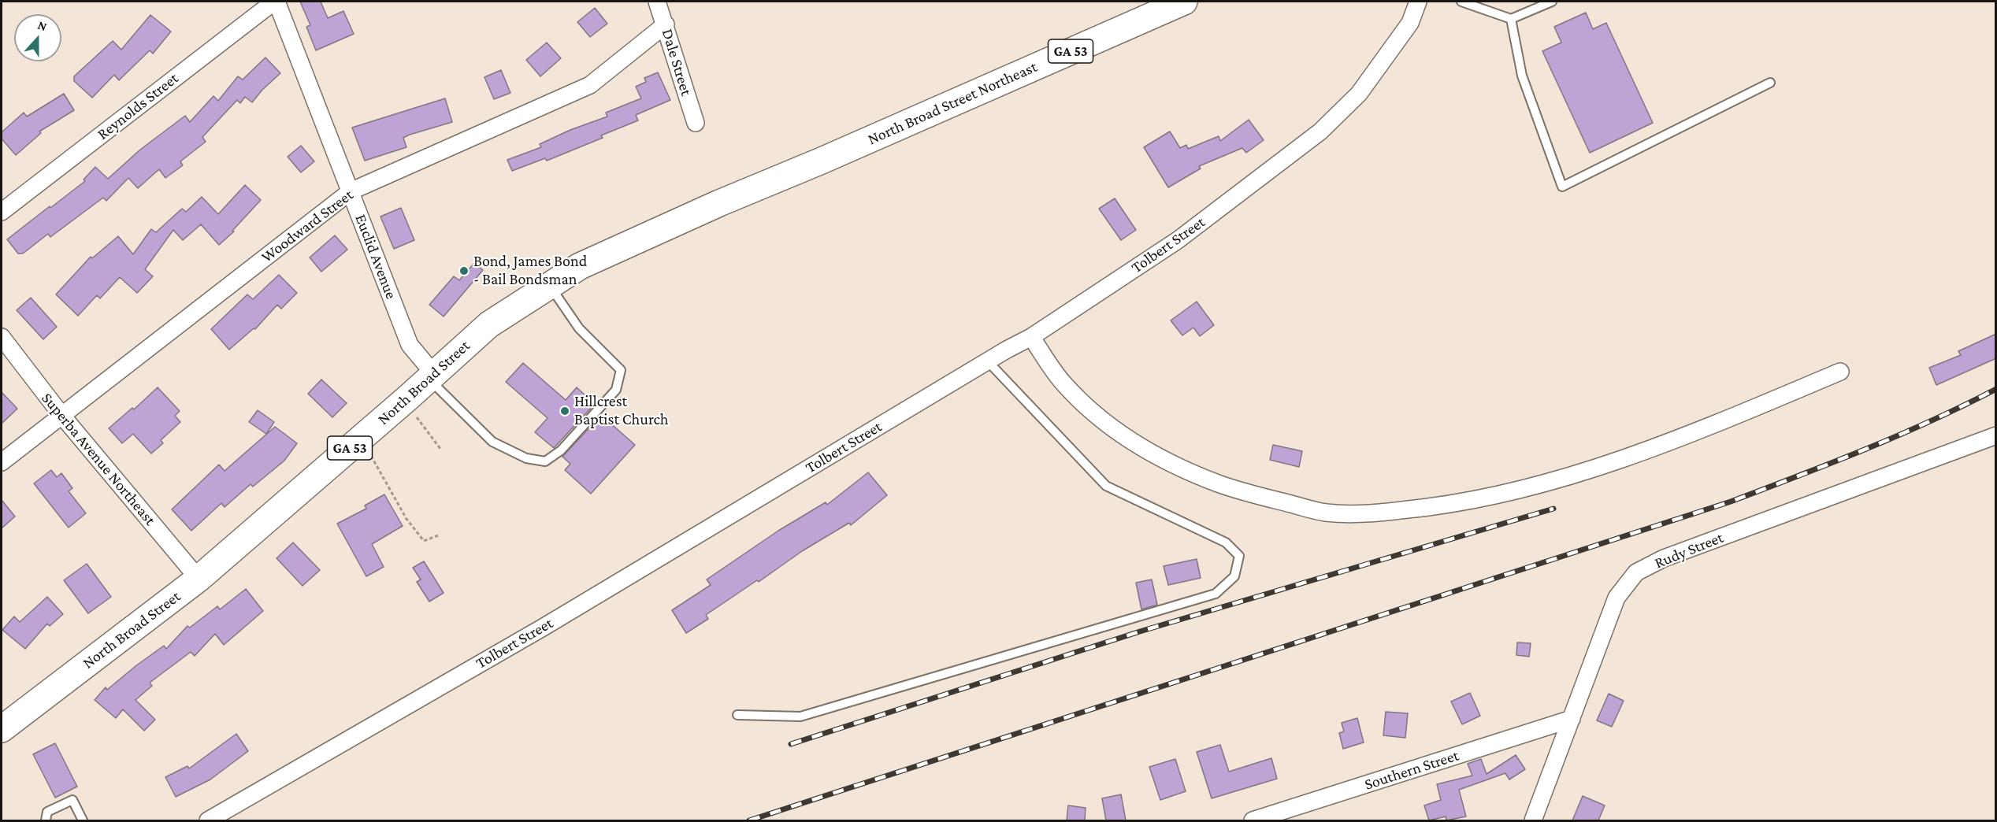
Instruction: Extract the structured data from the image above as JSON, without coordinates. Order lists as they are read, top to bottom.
{
  "streets": {
    "main road": ["GA 53", "North Broad Street Northeast", "North Broad Street"],
    "street": [
      "Dale Street",
      "Reynolds Street",
      "Woodward Street",
      "Tolbert Street",
      "Euclid Avenue",
      "Superba Avenue Northeast",
      "Rudy Street",
      "Southern Street"
    ]
  },
  "crossings": [
    ["Dale Street", "Woodward Street"],
    ["North Broad Street Northeast", "North Broad Street"],
    ["Reynolds Street", "Euclid Avenue"],
    ["Woodward Street", "Euclid Avenue"],
    ["Woodward Street", "Superba Avenue Northeast"],
    ["Euclid Avenue", "North Broad Street"],
    ["North Broad Street", "Superba Avenue Northeast"],
    ["Rudy Street", "Southern Street"]
  ],
  "places": ["Bond, James Bond - Bail Bondsman", "Hillcrest Baptist Church"],
  "north": "top"
}
